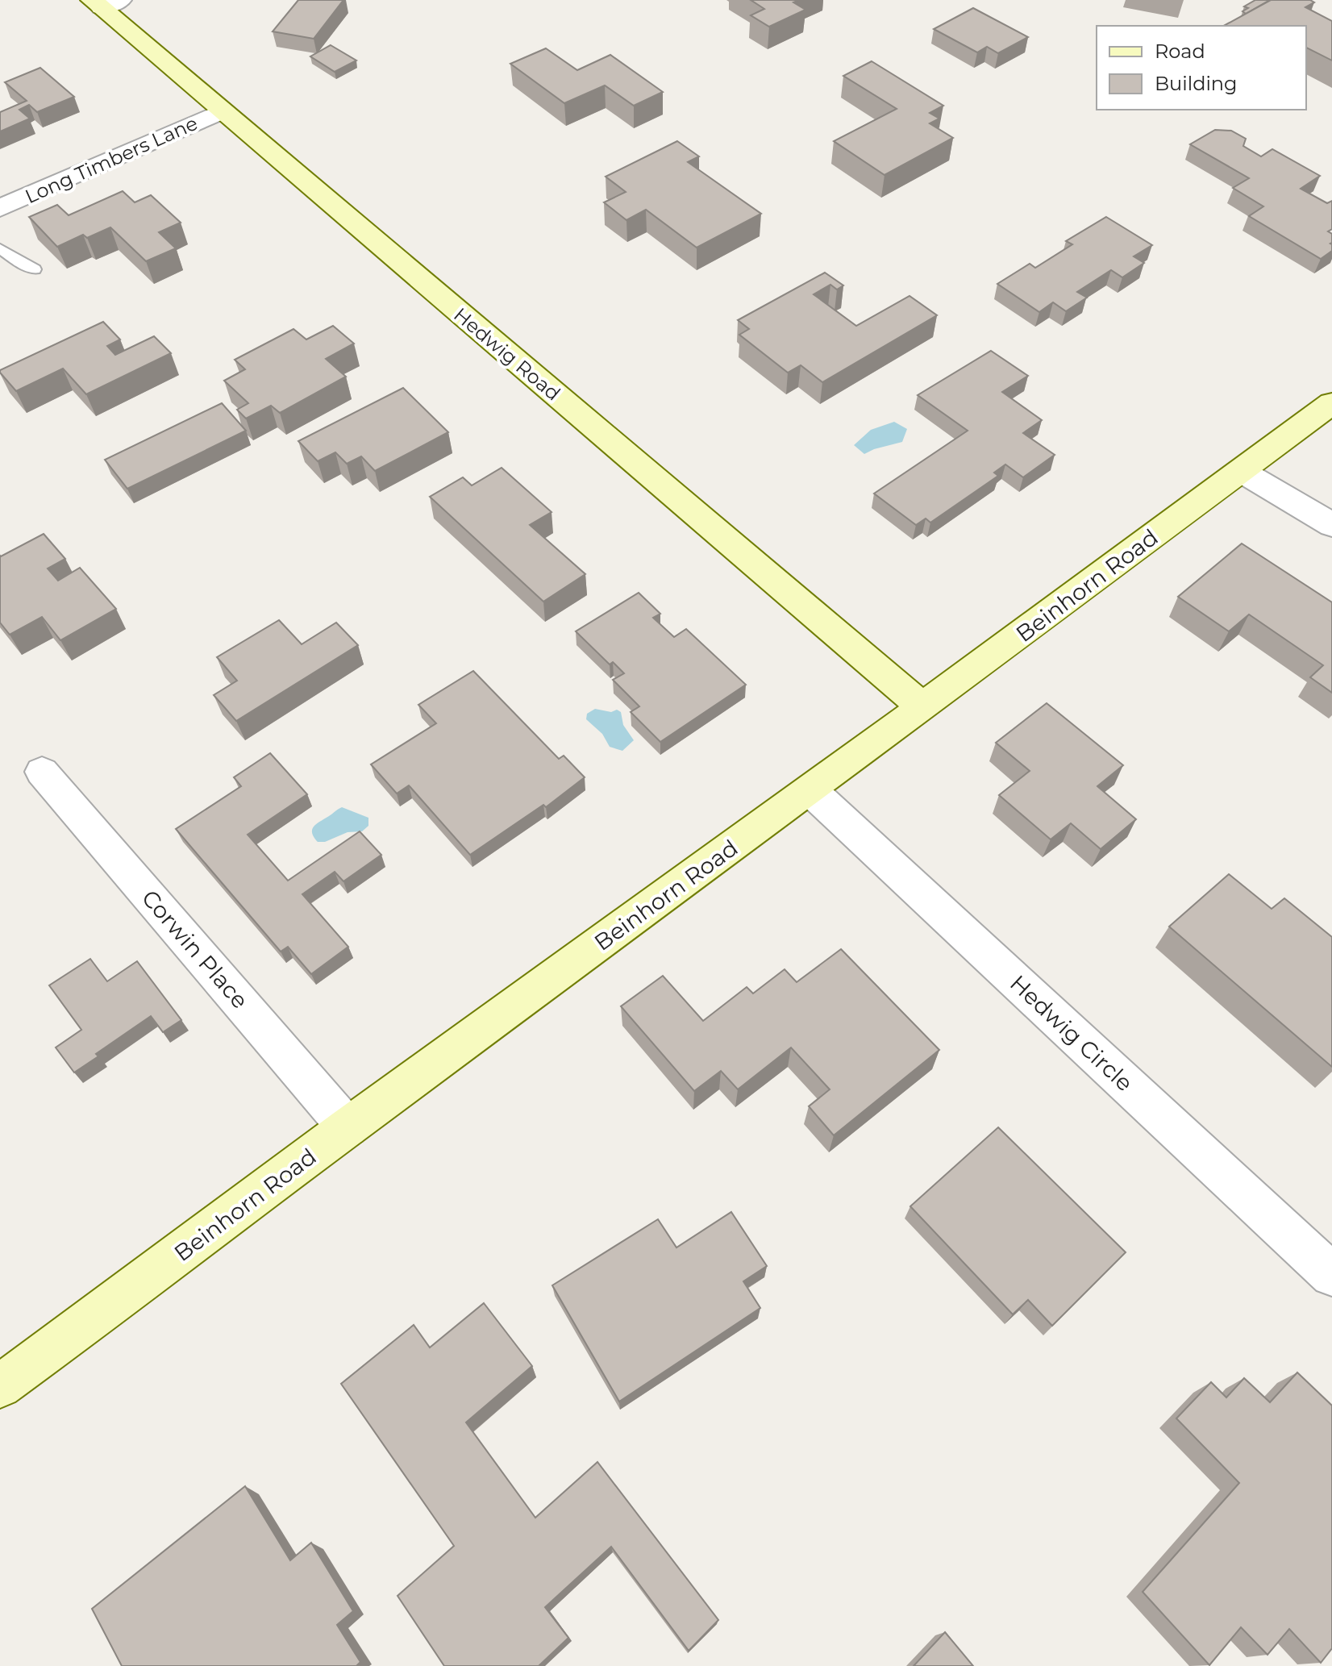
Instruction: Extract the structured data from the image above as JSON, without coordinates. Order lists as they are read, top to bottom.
{
  "streets": {
    "street": [
      "Long Timbers Lane",
      "Hedwig Road",
      "Beinhorn Road",
      "Corwin Place",
      "Hedwig Circle"
    ]
  },
  "crossings": [
    ["Long Timbers Lane", "Hedwig Road"],
    ["Hedwig Road", "Beinhorn Road"],
    ["Beinhorn Road", "Corwin Place"],
    ["Beinhorn Road", "Hedwig Circle"]
  ],
  "legend": ["Road", "Building"]
}
